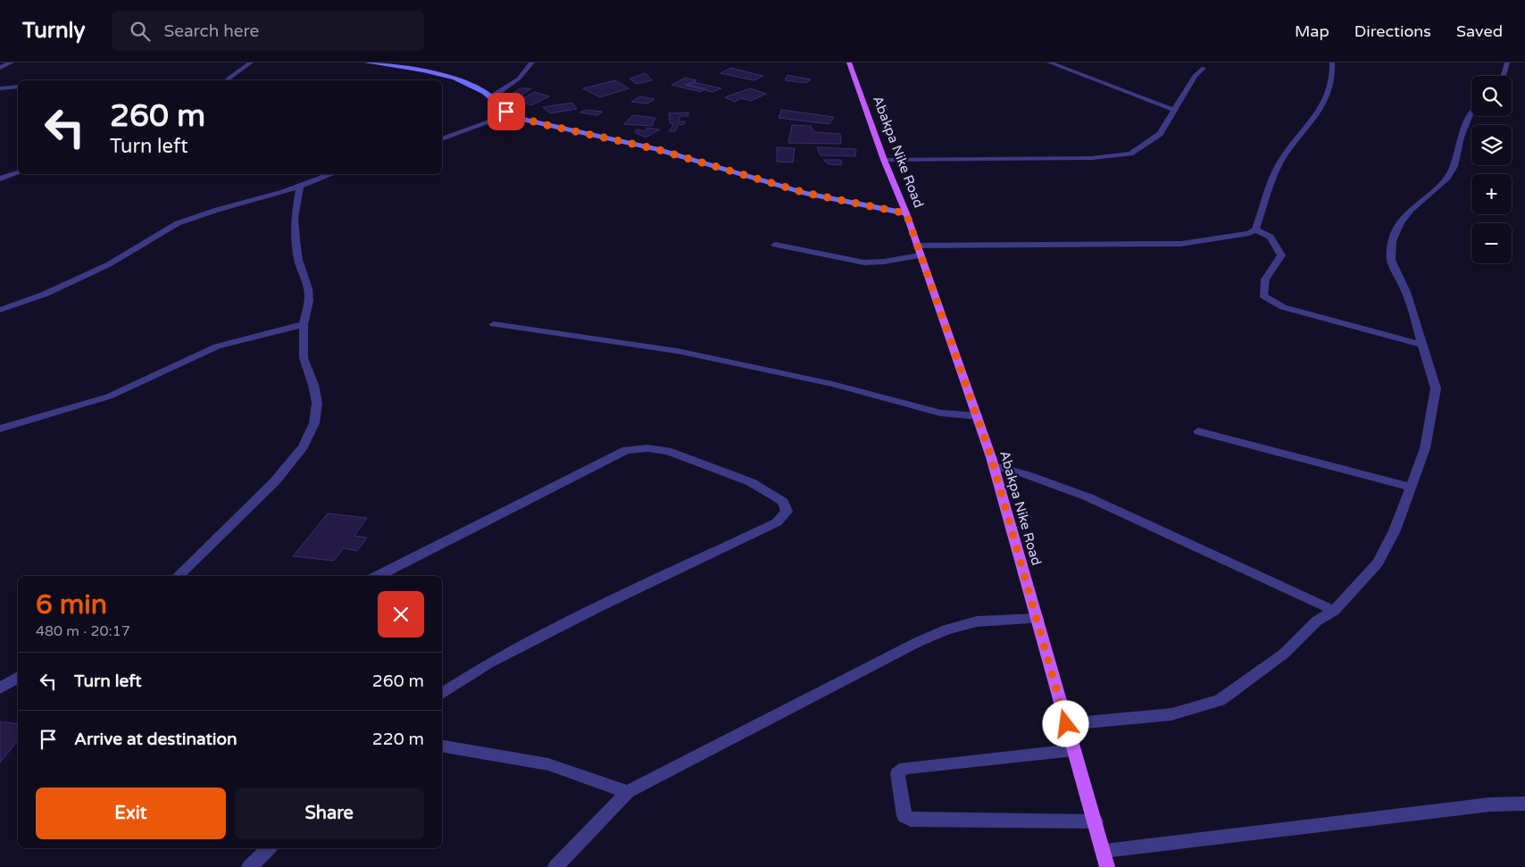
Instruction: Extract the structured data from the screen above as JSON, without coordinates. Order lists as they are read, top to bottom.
{
  "streets": {
    "main road": ["Abakpa Nike Road"]
  },
  "page": {
    "header": "Turnly",
    "search": "Search here",
    "nav": ["Map", "Directions", "Saved"],
    "map_buttons": ["+", "−"],
    "turn": ["260 m", "Turn left"],
    "heading": ["6 min", "480 m · 20:17"],
    "list": [
      {
        "name": "Turn left",
        "value": "260 m"
      },
      {
        "name": "Arrive at destination",
        "value": "220 m"
      }
    ],
    "buttons": ["Exit", "Share"]
  }
}
